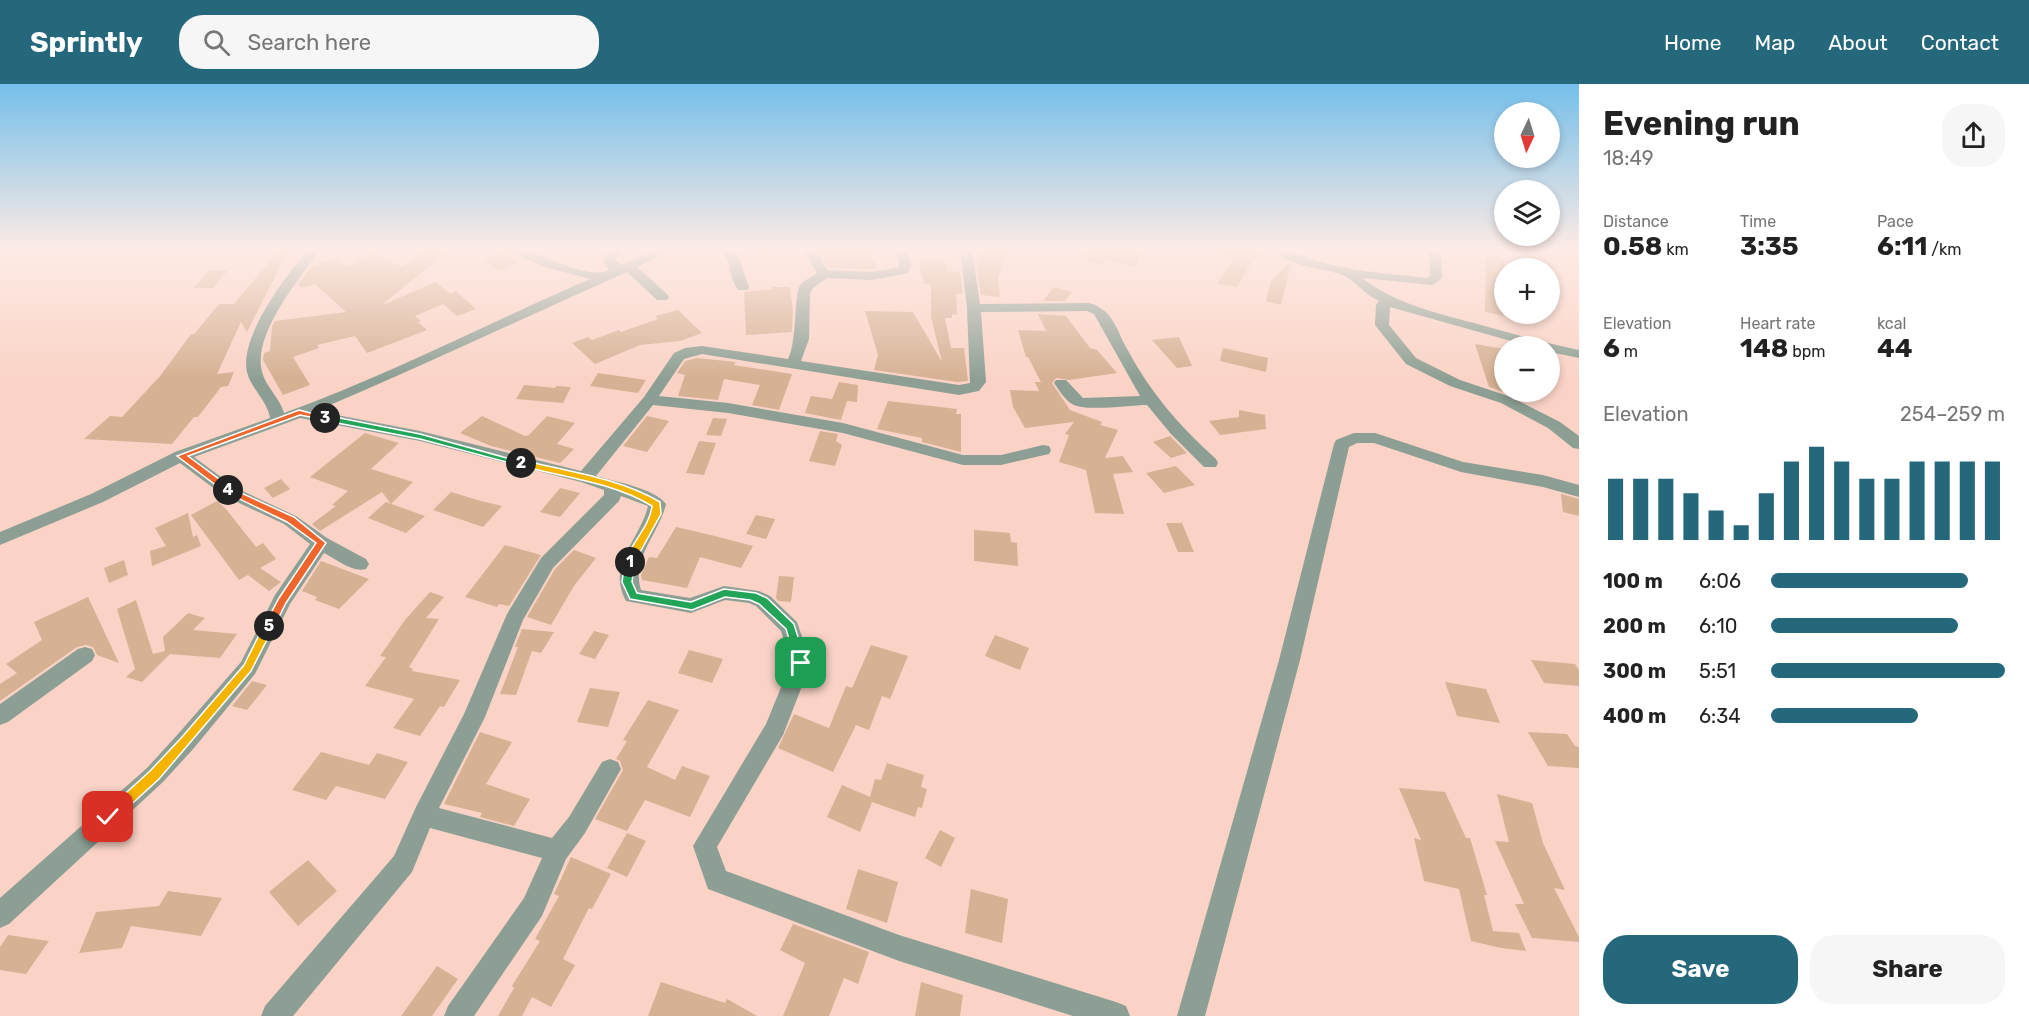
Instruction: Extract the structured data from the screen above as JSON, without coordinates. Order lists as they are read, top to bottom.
{
  "north": "bottom",
  "page": {
    "header": "Sprintly",
    "search": "Search here",
    "nav": [
      "Home",
      "Map",
      "About",
      "Contact"
    ],
    "heading": ["Evening run", "18:49"],
    "map_buttons": ["+", "−"],
    "stats": [
      ["Distance", "0.58 km"],
      ["Time", "3:35"],
      ["Pace", "6:11 /km"],
      ["Elevation", "6 m"],
      ["Heart rate", "148 bpm"],
      ["kcal", "44"]
    ],
    "chart": ["Elevation", "254–259 m"],
    "pins": [
      "3",
      "2",
      "4",
      "1",
      "5"
    ],
    "list": [
      {
        "name": "100 m",
        "note": "6:06"
      },
      {
        "name": "200 m",
        "note": "6:10"
      },
      {
        "name": "300 m",
        "note": "5:51"
      },
      {
        "name": "400 m",
        "note": "6:34"
      }
    ],
    "buttons": ["Save", "Share"]
  }
}
